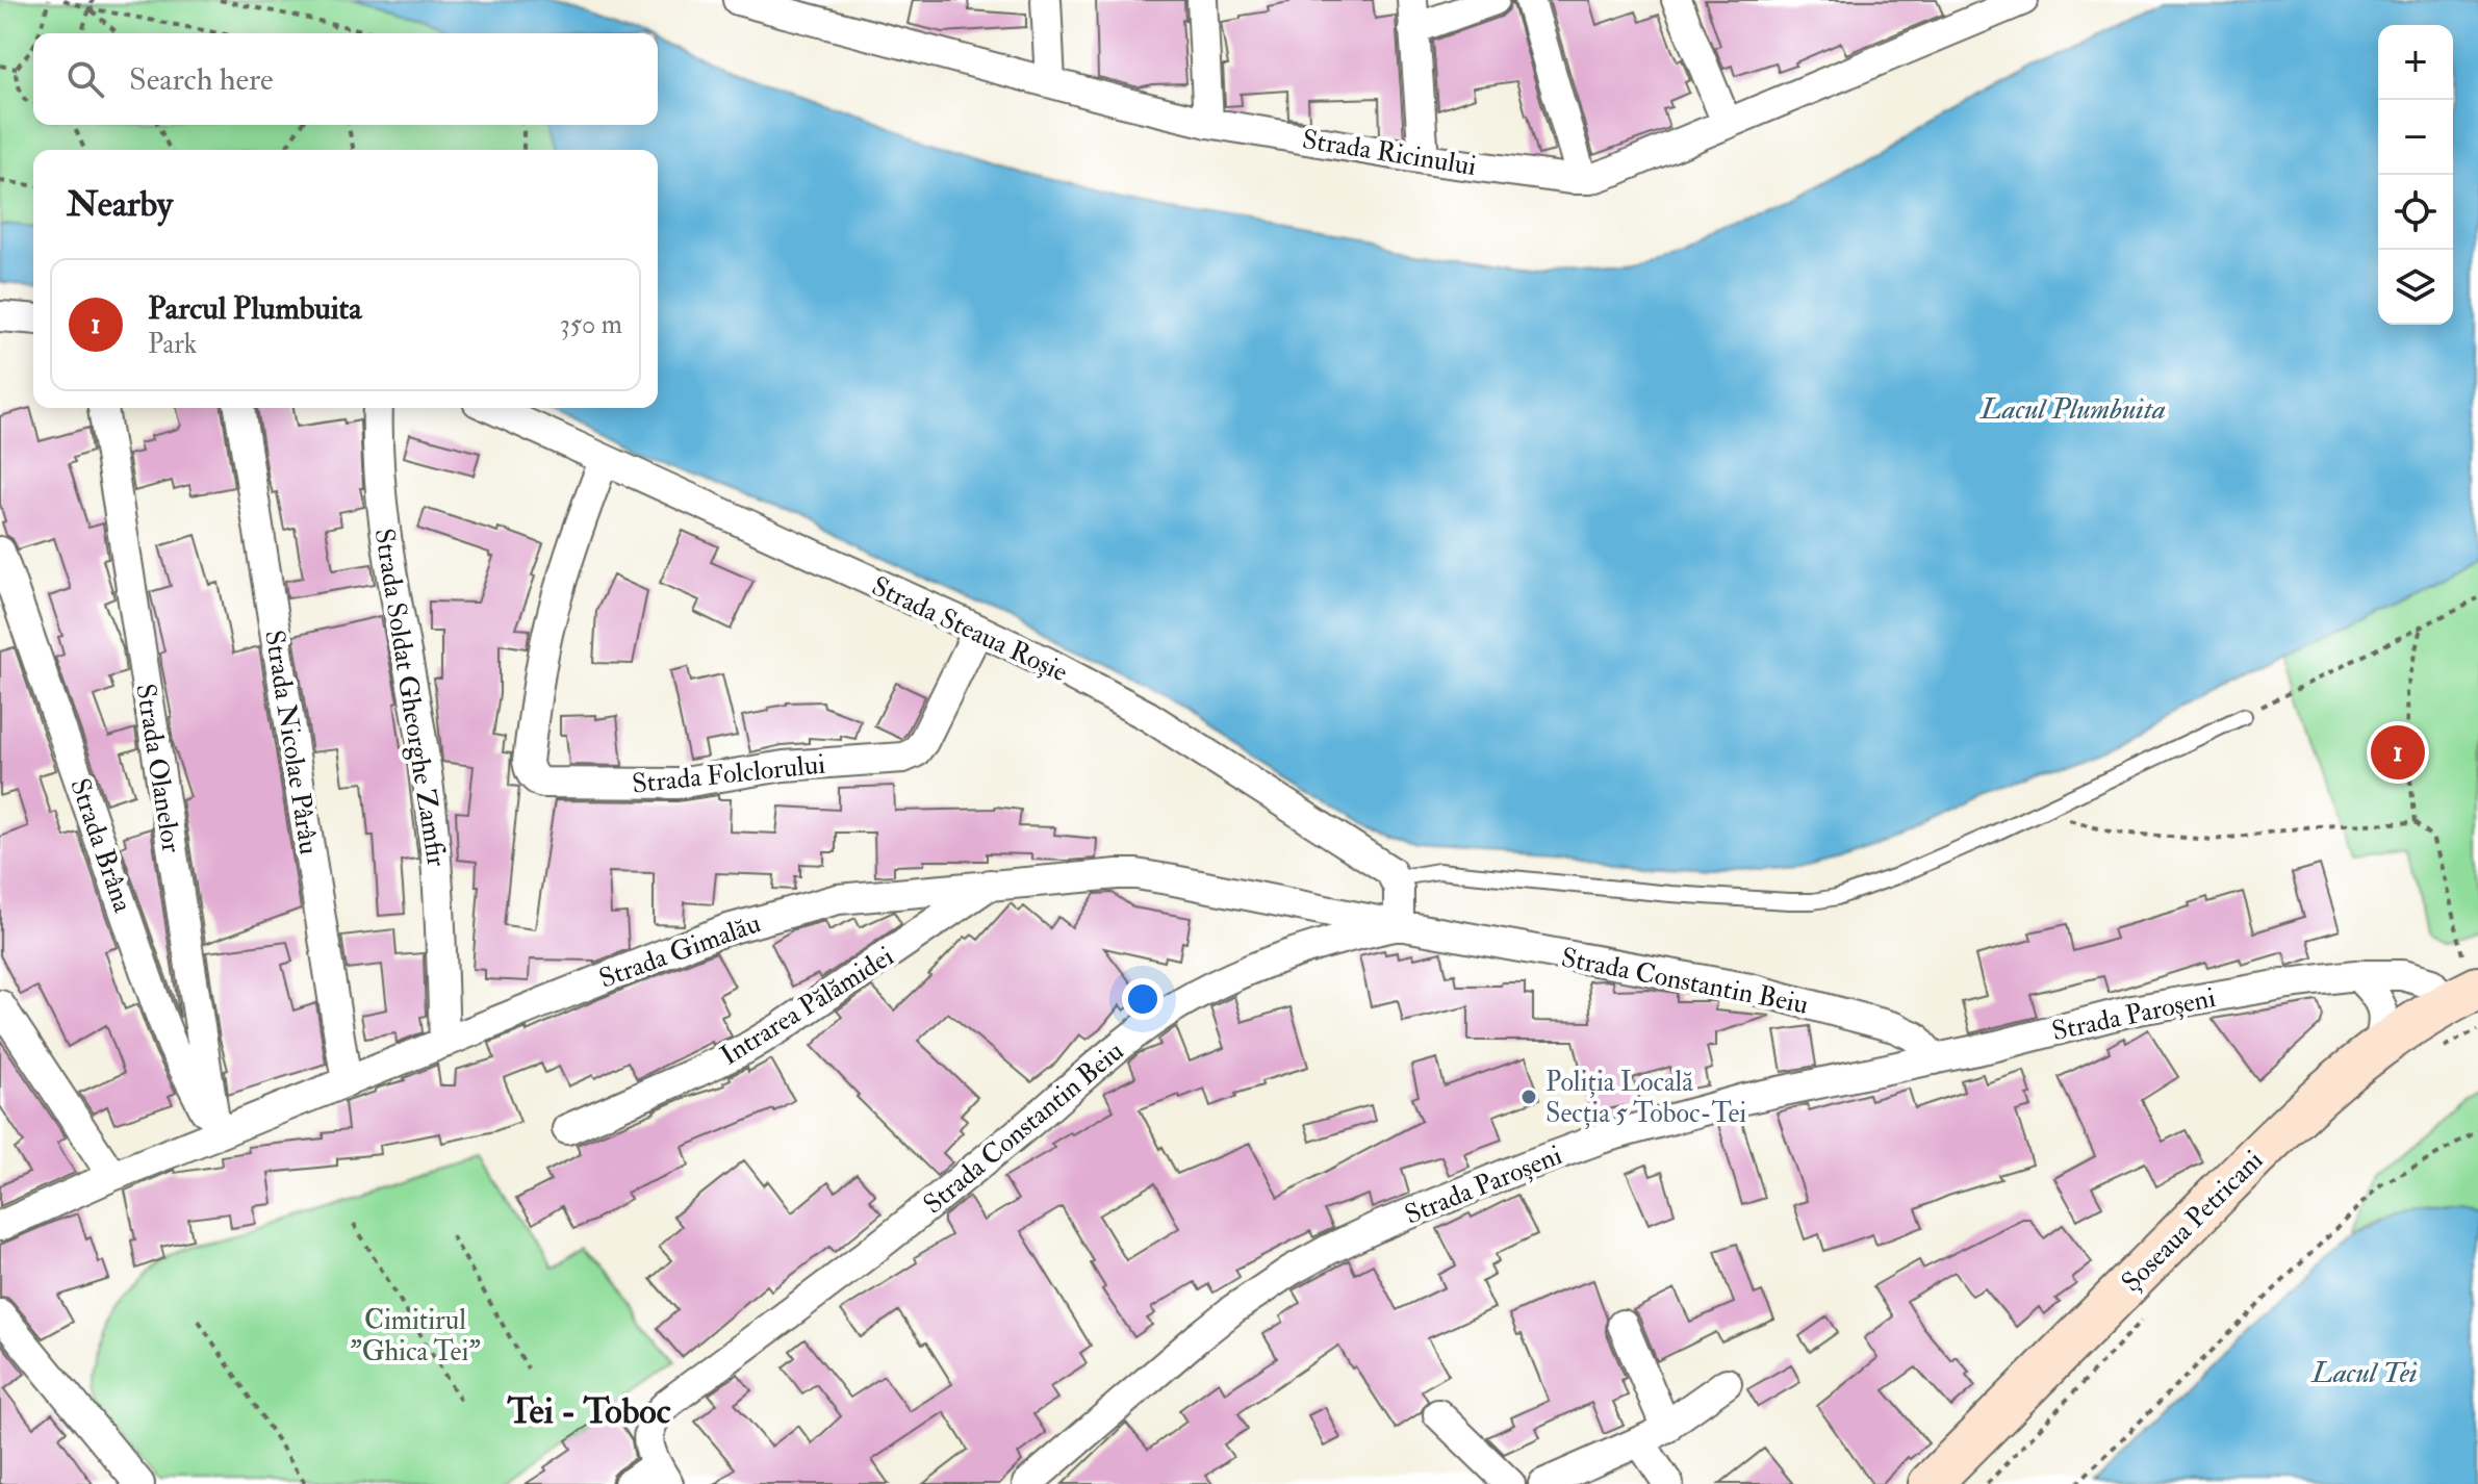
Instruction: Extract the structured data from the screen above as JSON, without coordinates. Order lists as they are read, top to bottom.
{
  "streets": {
    "main road": ["Șoseaua Petricani"],
    "street": [
      "Strada Ricinului",
      "Strada Steaua Roșie",
      "Strada Soldat Gheorghe Zamfir",
      "Strada Nicolae Pârâu",
      "Strada Olanelor",
      "Strada Folclorului",
      "Strada Brâna",
      "Strada Gimalău",
      "Strada Constantin Beiu",
      "Intrarea Pălămidei",
      "Strada Paroșeni"
    ]
  },
  "crossings": [
    ["Strada Steaua Roșie", "Strada Folclorului"],
    ["Strada Soldat Gheorghe Zamfir", "Strada Gimalău"],
    ["Strada Nicolae Pârâu", "Strada Gimalău"],
    ["Strada Olanelor", "Strada Brâna"],
    ["Strada Olanelor", "Strada Gimalău"],
    ["Strada Brâna", "Strada Gimalău"],
    ["Strada Gimalău", "Strada Constantin Beiu"],
    ["Strada Gimalău", "Intrarea Pălămidei"],
    ["Strada Constantin Beiu", "Strada Paroșeni"],
    ["Strada Paroșeni", "Șoseaua Petricani"]
  ],
  "districts": ["Tei - Toboc"],
  "water": ["Lacul Plumbuita", "Lacul Tei"],
  "parks": ["Cimitirul \"Ghica Tei\""],
  "places": ["Poliția Locală Secția 5 Toboc-Tei"],
  "page": {
    "map_buttons": ["+", "−"],
    "search": "Search here",
    "heading": "Nearby",
    "list": [
      {
        "mark": "1",
        "name": "Parcul Plumbuita",
        "note": "Park",
        "value": "350 m"
      }
    ],
    "pins": "1"
  }
}
